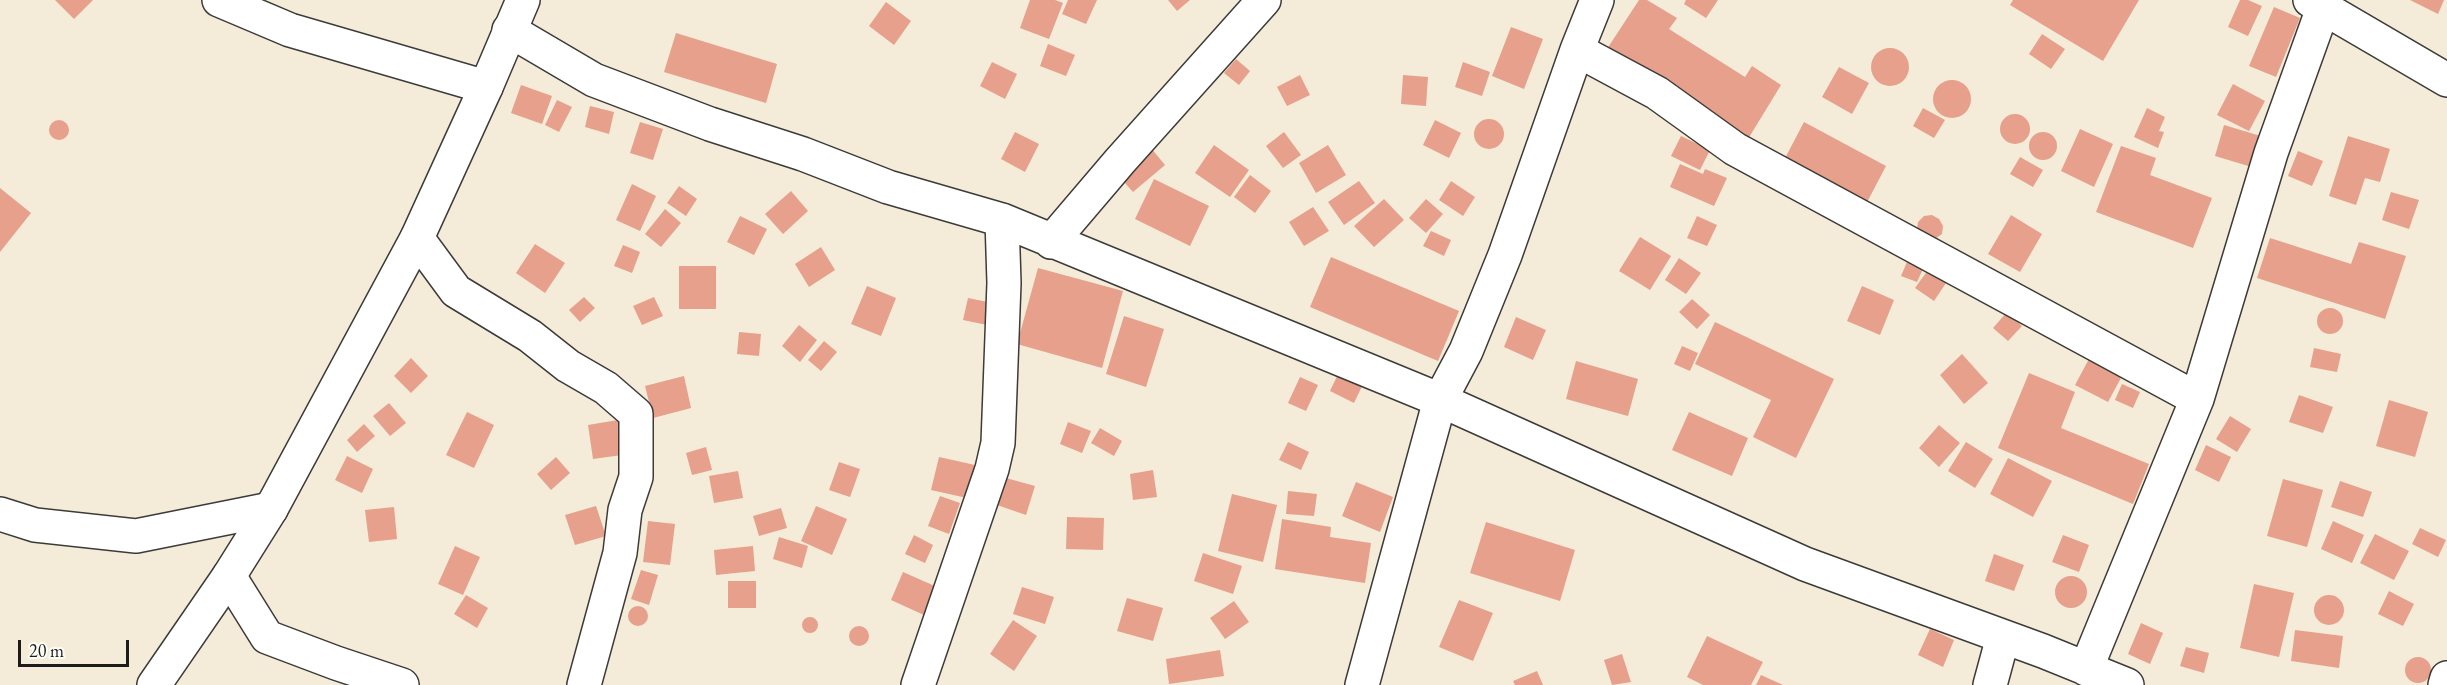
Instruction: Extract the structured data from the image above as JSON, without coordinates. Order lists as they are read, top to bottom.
{
  "scale_bar": "20 m"
}
